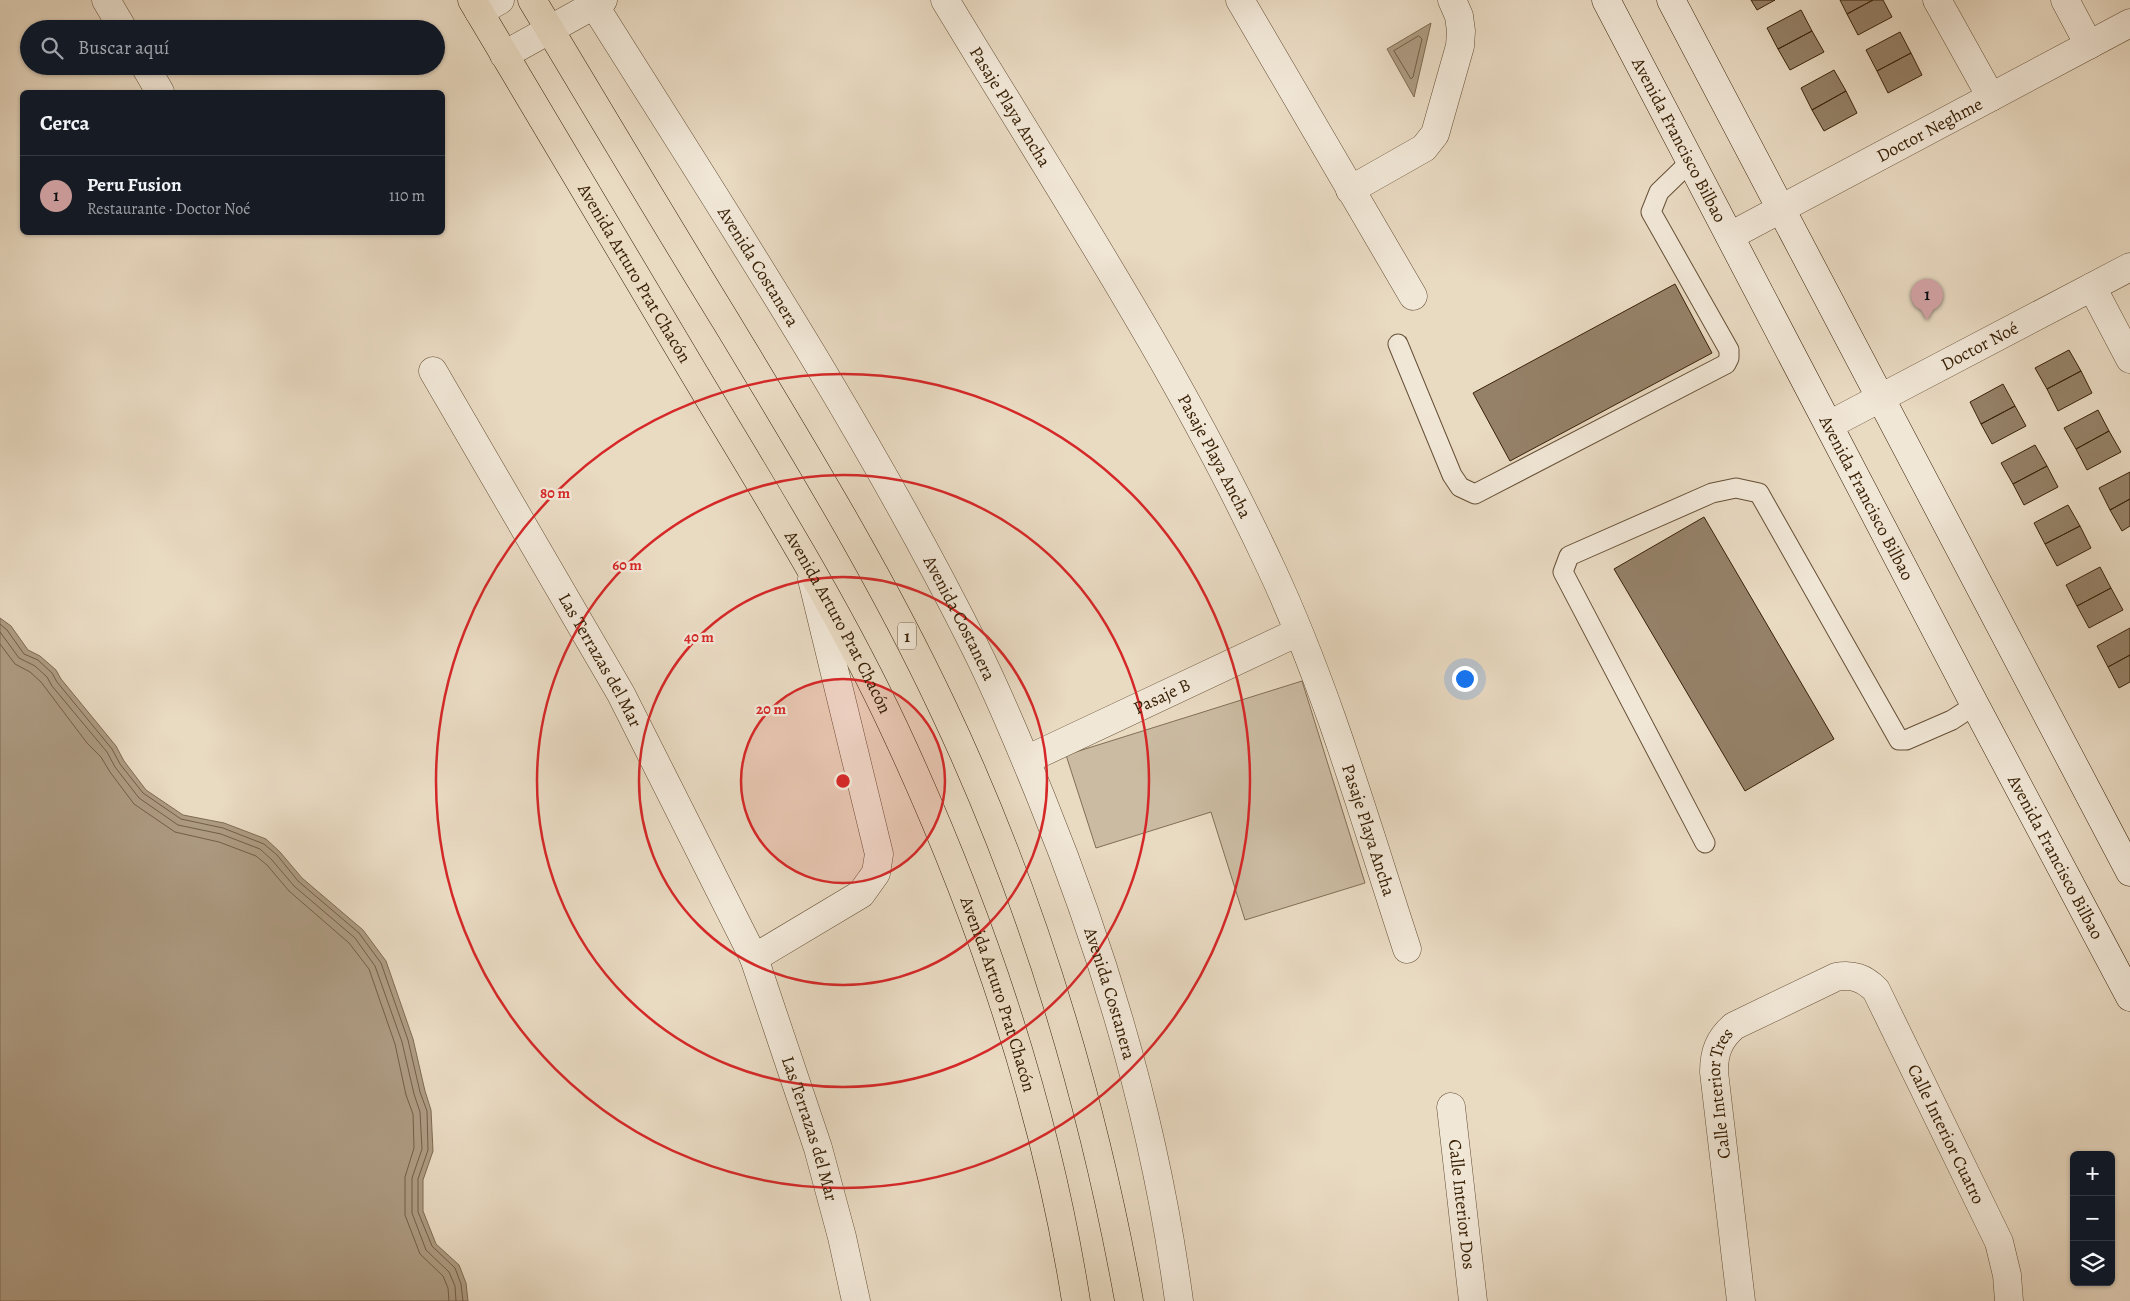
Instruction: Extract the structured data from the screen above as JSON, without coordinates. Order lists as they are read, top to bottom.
{
  "streets": {
    "main road": ["Avenida Arturo Prat Chacón", "1"],
    "street": [
      "Pasaje Playa Ancha",
      "Doctor Neghme",
      "Avenida Francisco Bilbao",
      "Avenida Costanera",
      "Doctor Noé",
      "Las Terrazas del Mar",
      "Pasaje B",
      "Calle Interior Tres",
      "Calle Interior Cuatro",
      "Calle Interior Dos"
    ]
  },
  "crossings": [
    ["Pasaje Playa Ancha", "Pasaje B"],
    ["Doctor Neghme", "Avenida Francisco Bilbao"],
    ["Avenida Francisco Bilbao", "Doctor Noé"],
    ["Avenida Costanera", "Pasaje B"],
    ["Calle Interior Tres", "Calle Interior Cuatro"]
  ],
  "page": {
    "search": "Buscar aquí",
    "heading": "Cerca",
    "list": [
      {
        "mark": "1",
        "name": "Peru Fusion",
        "note": "Restaurante · Doctor Noé",
        "value": "110 m"
      }
    ],
    "pins": "1",
    "map_buttons": ["+", "−"]
  },
  "rings": [
    "80 m",
    "60 m",
    "40 m",
    "20 m"
  ]
}
